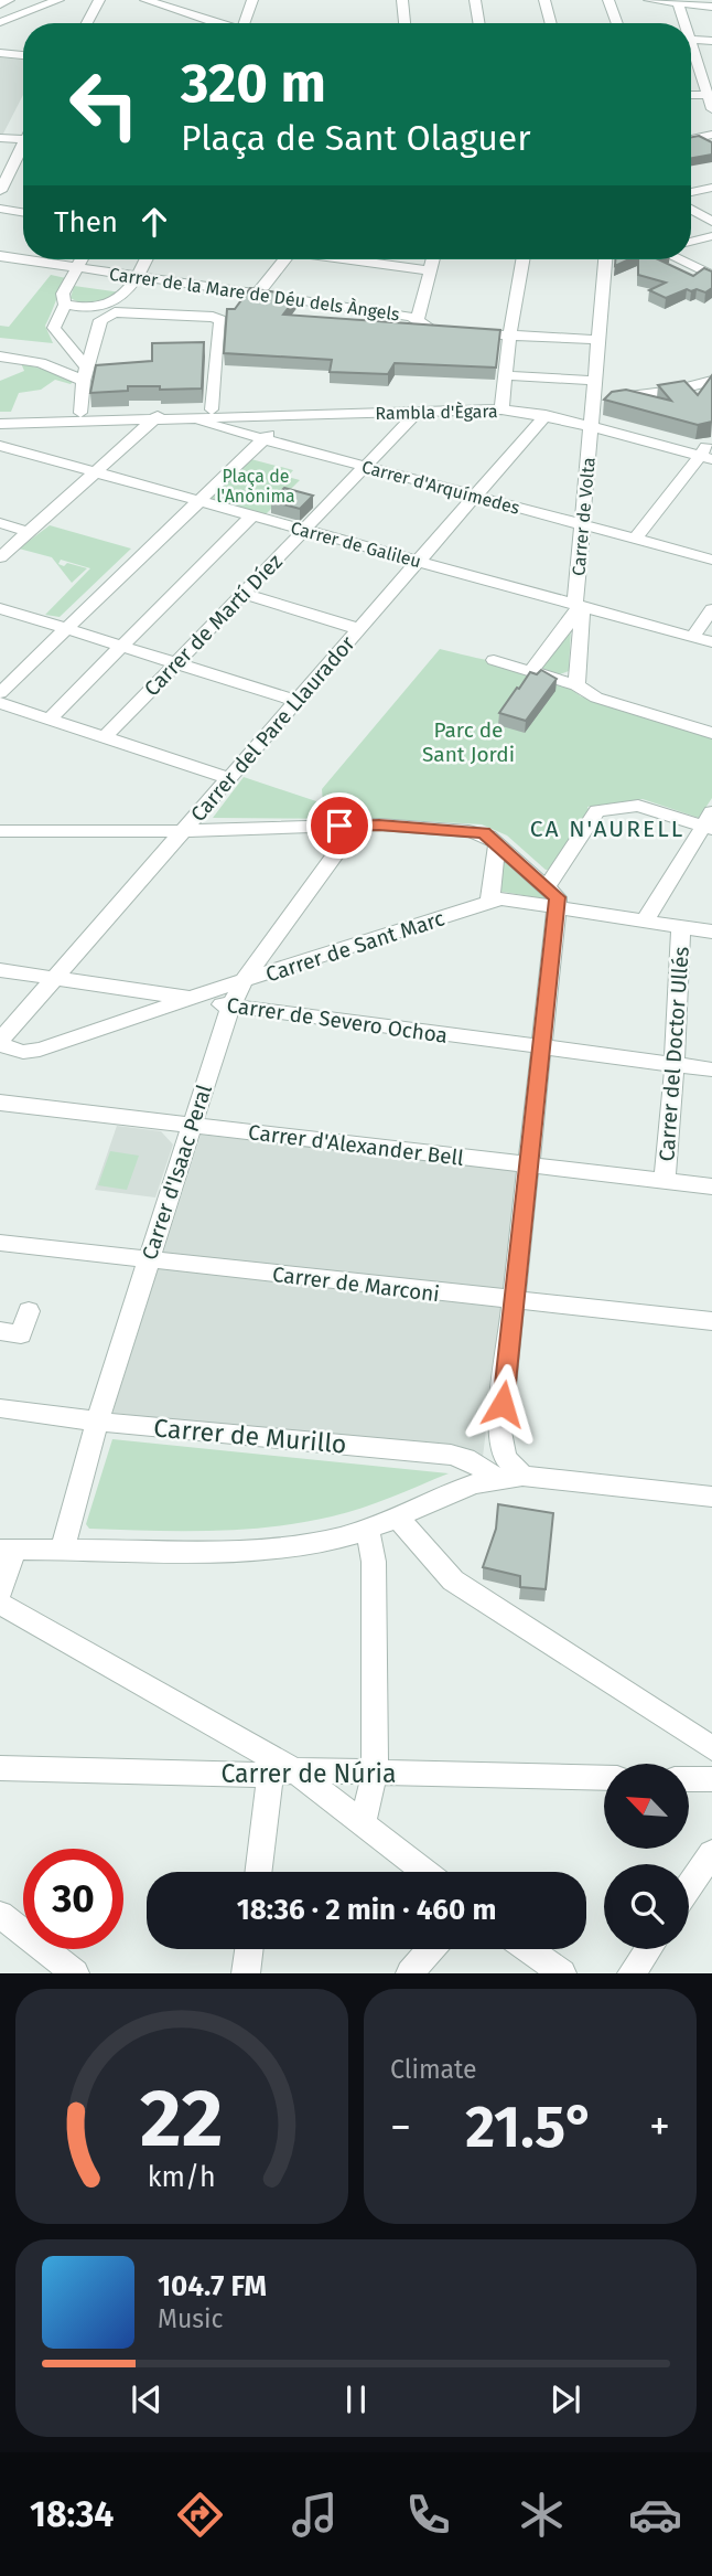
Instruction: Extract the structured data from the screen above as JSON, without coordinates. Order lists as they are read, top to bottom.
{
  "streets": {
    "street": [
      "Carrer de la Mare de Déu dels Àngels",
      "Rambla d'Ègara",
      "Carrer d'Arquímedes",
      "Carrer de Volta",
      "Carrer de Galileu",
      "Carrer de Martí Díez",
      "Carrer del Pare Llaurador",
      "Carrer de Sant Marc",
      "Carrer de Severo Ochoa",
      "Carrer del Doctor Ullés",
      "Carrer d'Alexander Bell",
      "Carrer d'Isaac Peral",
      "Carrer de Marconi",
      "Carrer de Murillo",
      "Carrer de Núria"
    ]
  },
  "crossings": [
    ["Carrer de la Mare de Déu dels Àngels", "Carrer de Volta"],
    ["Rambla d'Ègara", "Carrer d'Arquímedes"],
    ["Rambla d'Ègara", "Carrer de Volta"],
    ["Rambla d'Ègara", "Carrer de Martí Díez"],
    ["Rambla d'Ègara", "Carrer del Pare Llaurador"],
    ["Carrer d'Arquímedes", "Carrer de Volta"],
    ["Carrer d'Arquímedes", "Carrer de Martí Díez"],
    ["Carrer d'Arquímedes", "Carrer del Pare Llaurador"],
    ["Carrer de Volta", "Carrer de Galileu"],
    ["Carrer de Galileu", "Carrer de Martí Díez"],
    ["Carrer de Galileu", "Carrer del Pare Llaurador"],
    ["Carrer del Pare Llaurador", "Carrer de Sant Marc"],
    ["Carrer del Pare Llaurador", "Carrer de Severo Ochoa"],
    ["Carrer de Sant Marc", "Carrer de Severo Ochoa"],
    ["Carrer de Sant Marc", "Carrer del Doctor Ullés"],
    ["Carrer de Sant Marc", "Carrer d'Isaac Peral"],
    ["Carrer de Severo Ochoa", "Carrer del Doctor Ullés"],
    ["Carrer de Severo Ochoa", "Carrer d'Isaac Peral"],
    ["Carrer del Doctor Ullés", "Carrer d'Alexander Bell"],
    ["Carrer d'Alexander Bell", "Carrer d'Isaac Peral"],
    ["Carrer d'Isaac Peral", "Carrer de Marconi"],
    ["Carrer d'Isaac Peral", "Carrer de Murillo"]
  ],
  "districts": ["CA N'AURELL"],
  "parks": ["Plaça de l'Anònima", "Parc de Sant Jordi"],
  "north": "top left",
  "page": {
    "turn": ["320 m", "Plaça de Sant Olaguer"],
    "then": "Then",
    "limit": "30",
    "trip": "18:36 · 2 min · 460 m",
    "tile": "Climate",
    "heat": ["−", "21.5°", "+"],
    "song": ["104.7 FM", "Music"],
    "tabs": "18:34",
    "gauge": ["22", "km/h"]
  }
}
